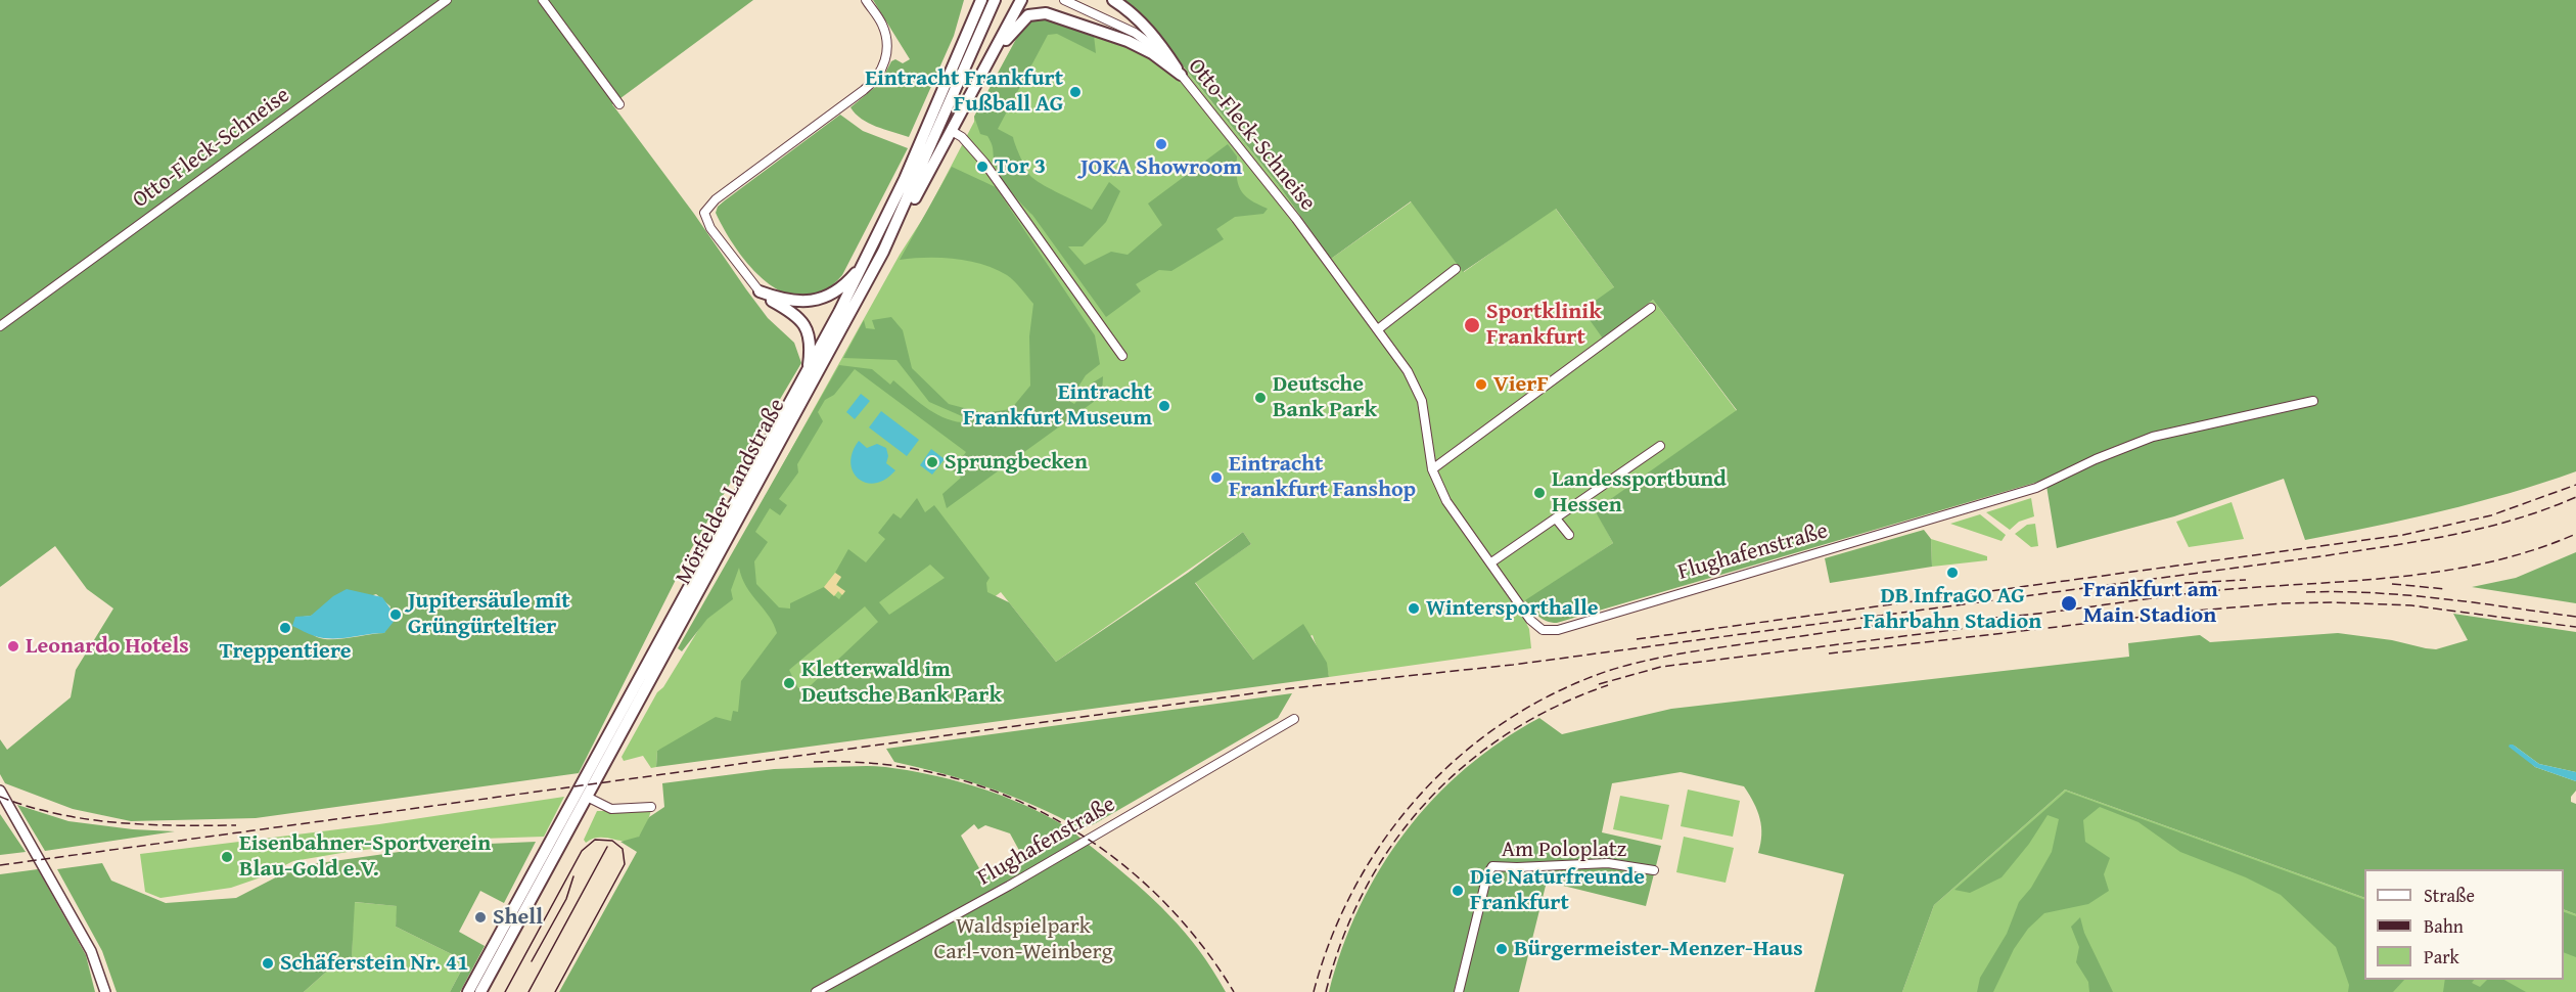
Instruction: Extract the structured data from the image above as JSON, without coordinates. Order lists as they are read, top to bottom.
{
  "streets": {
    "highway": ["Mörfelder Landstraße"],
    "street": ["Otto-Fleck-Schneise", "Flughafenstraße", "Am Poloplatz"]
  },
  "crossings": [
    ["Otto-Fleck-Schneise", "Flughafenstraße"]
  ],
  "parks": ["Waldspielpark Carl-von-Weinberg"],
  "places": [
    "Eintracht Frankfurt Fußball AG",
    "JOKA Showroom",
    "Tor 3",
    "Sportklinik Frankfurt",
    "VierF",
    "Deutsche Bank Park",
    "Eintracht Frankfurt Museum",
    "Sprungbecken",
    "Eintracht Frankfurt Fanshop",
    "Landessportbund Hessen",
    "DB InfraGO AG Fahrbahn Stadion",
    "Frankfurt am Main Stadion",
    "Wintersporthalle",
    "Jupitersäule mit Grüngürteltier",
    "Treppentiere",
    "Leonardo Hotels",
    "Kletterwald im Deutsche Bank Park",
    "Eisenbahner-Sportverein Blau-Gold e.V.",
    "Die Naturfreunde Frankfurt",
    "Shell",
    "Bürgermeister-Menzer-Haus",
    "Schäferstein Nr. 41"
  ],
  "legend": ["Straße", "Bahn", "Park"]
}
